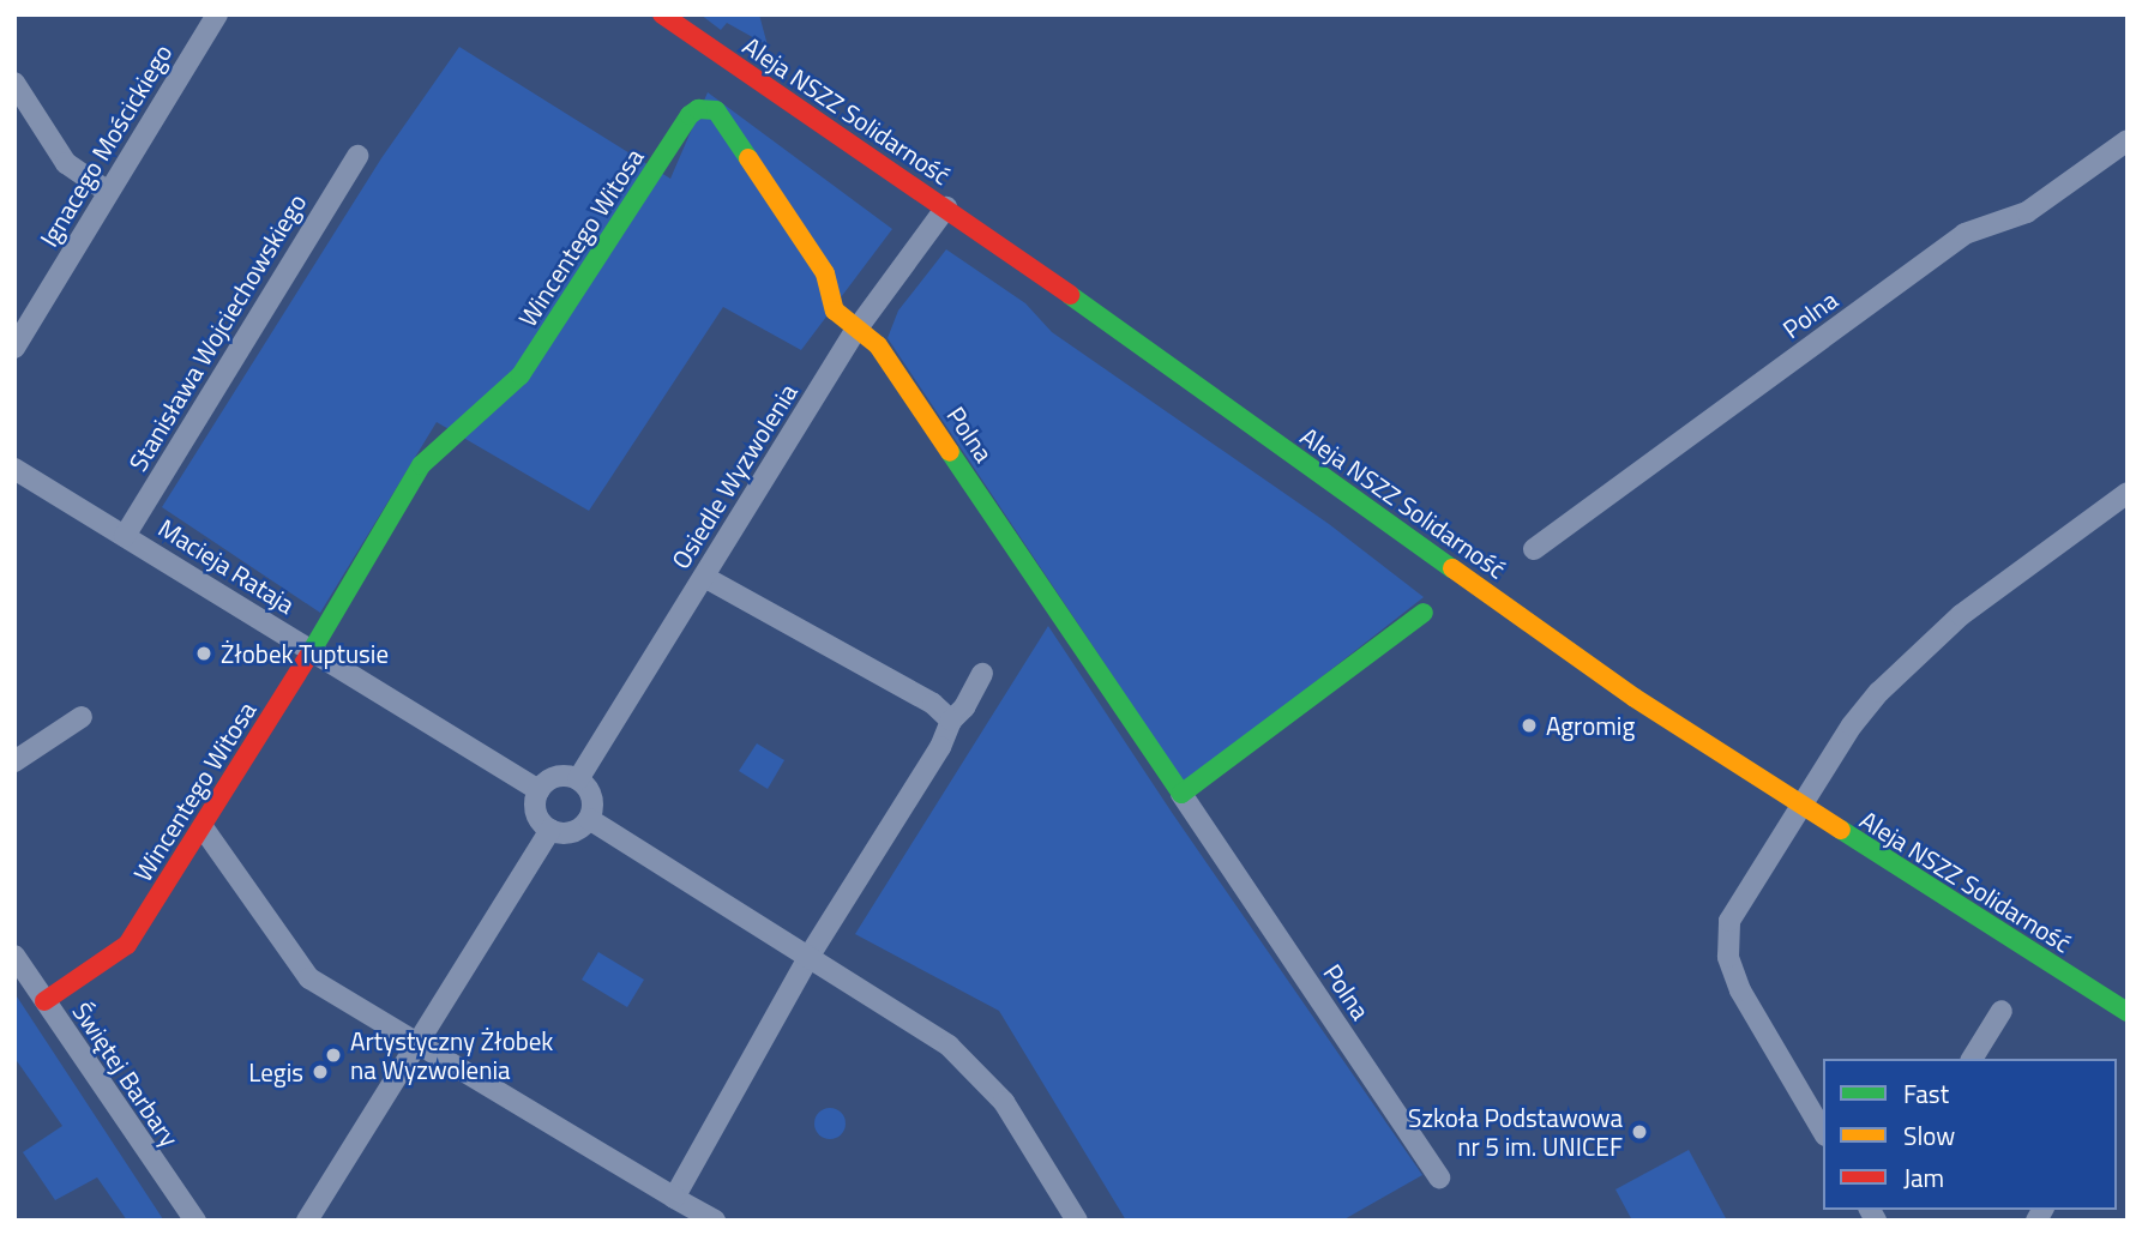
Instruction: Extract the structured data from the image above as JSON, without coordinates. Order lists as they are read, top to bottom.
{
  "streets": {
    "street": [
      "Aleja NSZZ Solidarność",
      "Ignacego Mościckiego",
      "Wincentego Witosa",
      "Polna",
      "Stanisława Wojciechowskiego",
      "Osiedle Wyzwolenia",
      "Macieja Rataja",
      "Świętej Barbary"
    ]
  },
  "crossings": [
    ["Aleja NSZZ Solidarność", "Osiedle Wyzwolenia"],
    ["Wincentego Witosa", "Polna"],
    ["Wincentego Witosa", "Macieja Rataja"],
    ["Wincentego Witosa", "Świętej Barbary"],
    ["Polna", "Osiedle Wyzwolenia"],
    ["Stanisława Wojciechowskiego", "Macieja Rataja"],
    ["Osiedle Wyzwolenia", "Macieja Rataja"]
  ],
  "places": [
    "Żłobek Tuptusie",
    "Agromig",
    "Artystyczny Żłobek na Wyzwolenia",
    "Legis",
    "Szkoła Podstawowa nr 5 im. UNICEF"
  ],
  "legend": ["Fast", "Slow", "Jam"]
}
